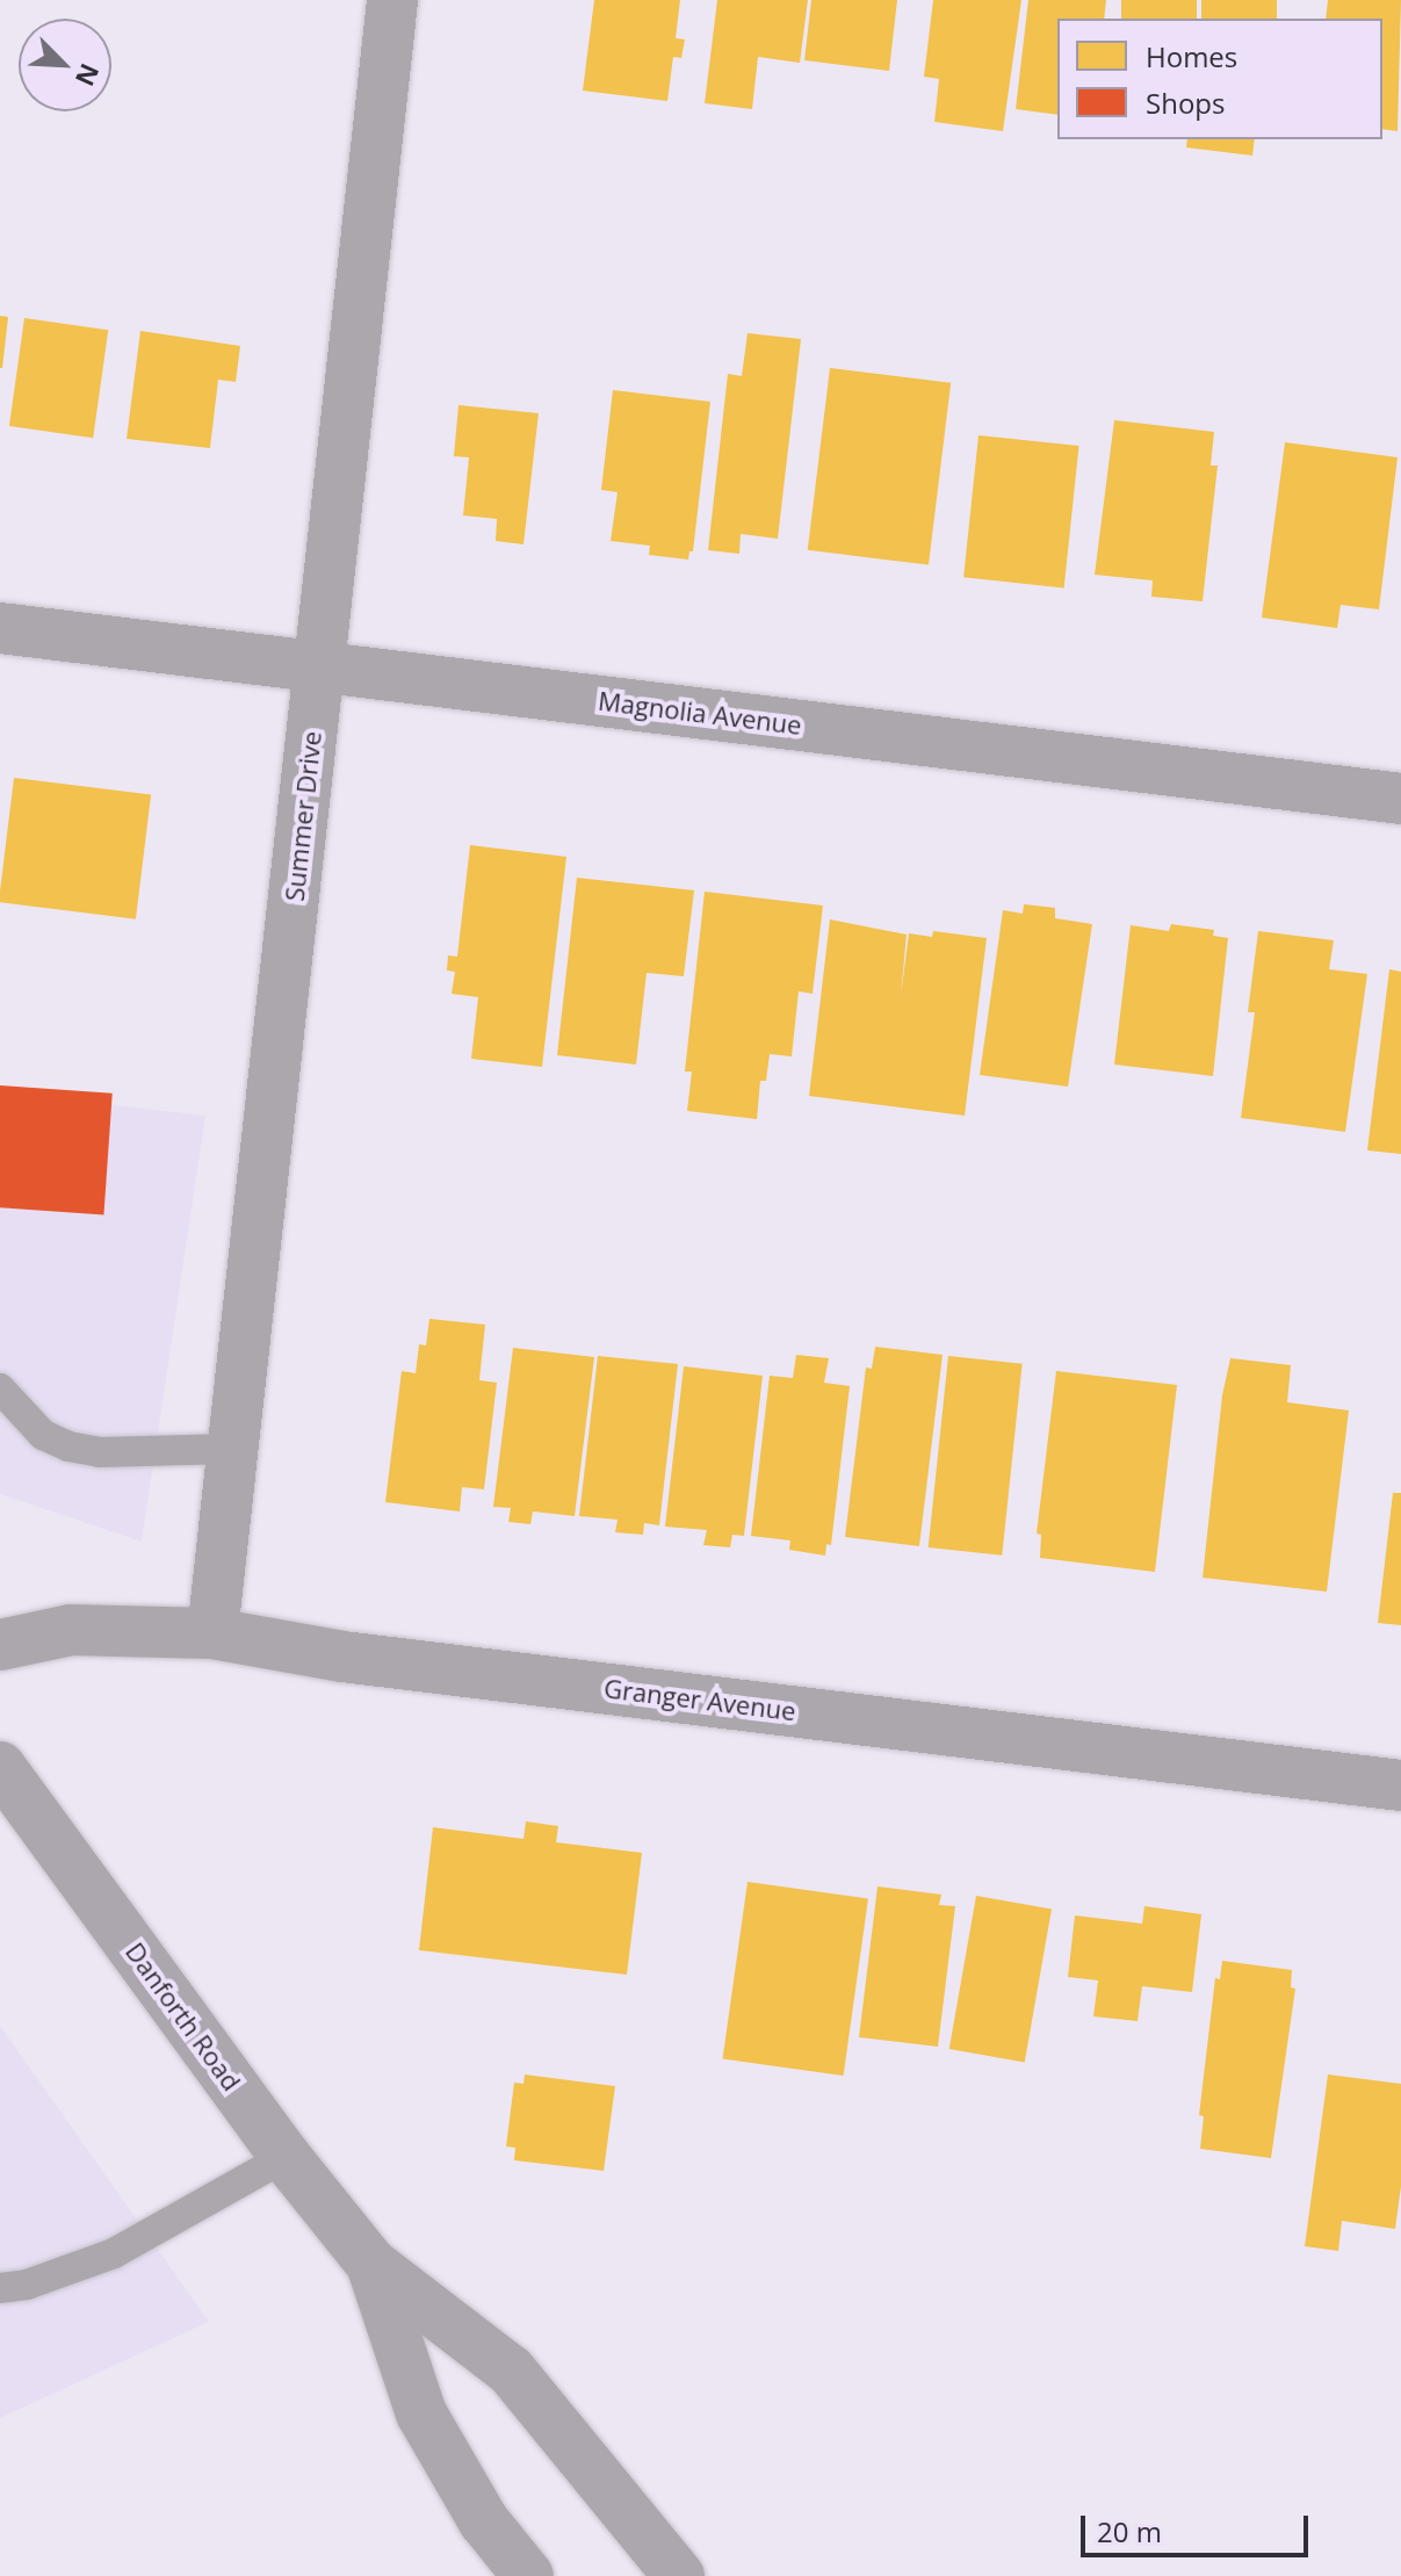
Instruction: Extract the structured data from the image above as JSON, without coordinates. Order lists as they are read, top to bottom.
{
  "streets": {
    "main road": ["Danforth Road"],
    "street": ["Magnolia Avenue", "Summer Drive", "Granger Avenue"]
  },
  "crossings": [
    ["Magnolia Avenue", "Summer Drive"],
    ["Summer Drive", "Granger Avenue"]
  ],
  "legend": ["Homes", "Shops"],
  "scale_bar": "20 m",
  "north": "bottom right"
}
